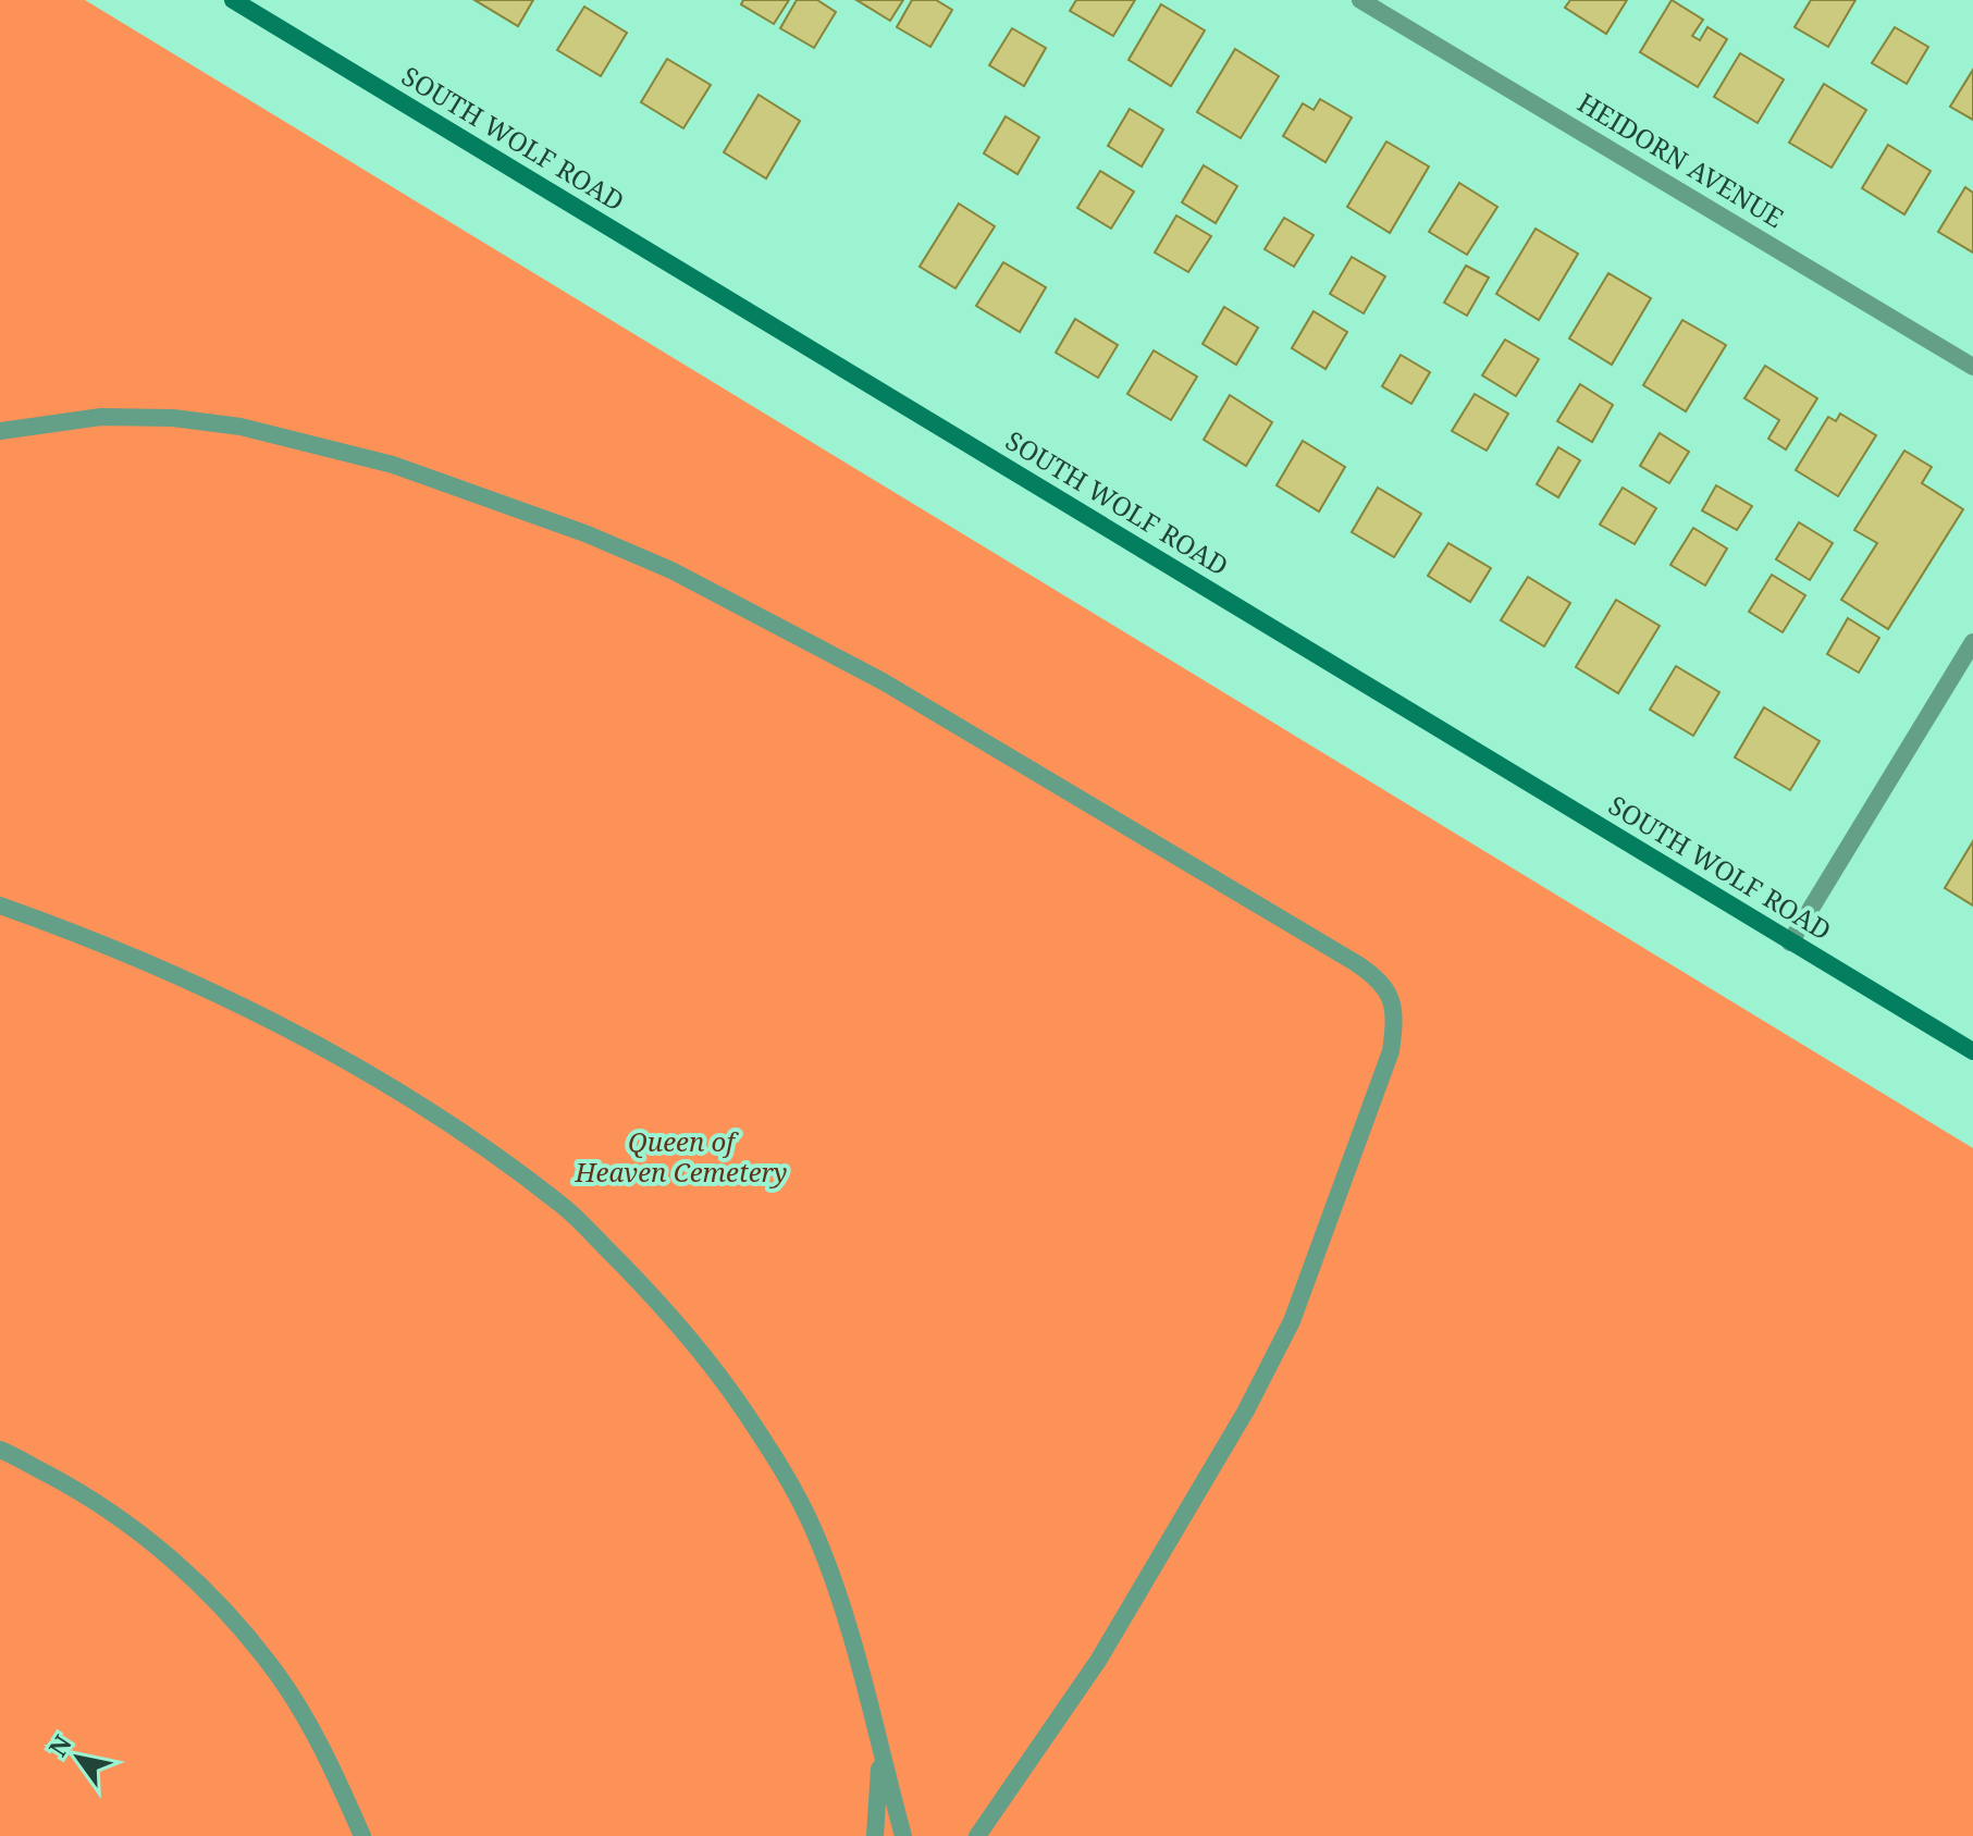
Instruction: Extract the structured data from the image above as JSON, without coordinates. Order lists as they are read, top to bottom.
{
  "streets": {
    "main road": ["SOUTH WOLF ROAD"],
    "street": ["HEIDORN AVENUE"]
  },
  "parks": ["Queen of Heaven Cemetery"],
  "north": "top left"
}
